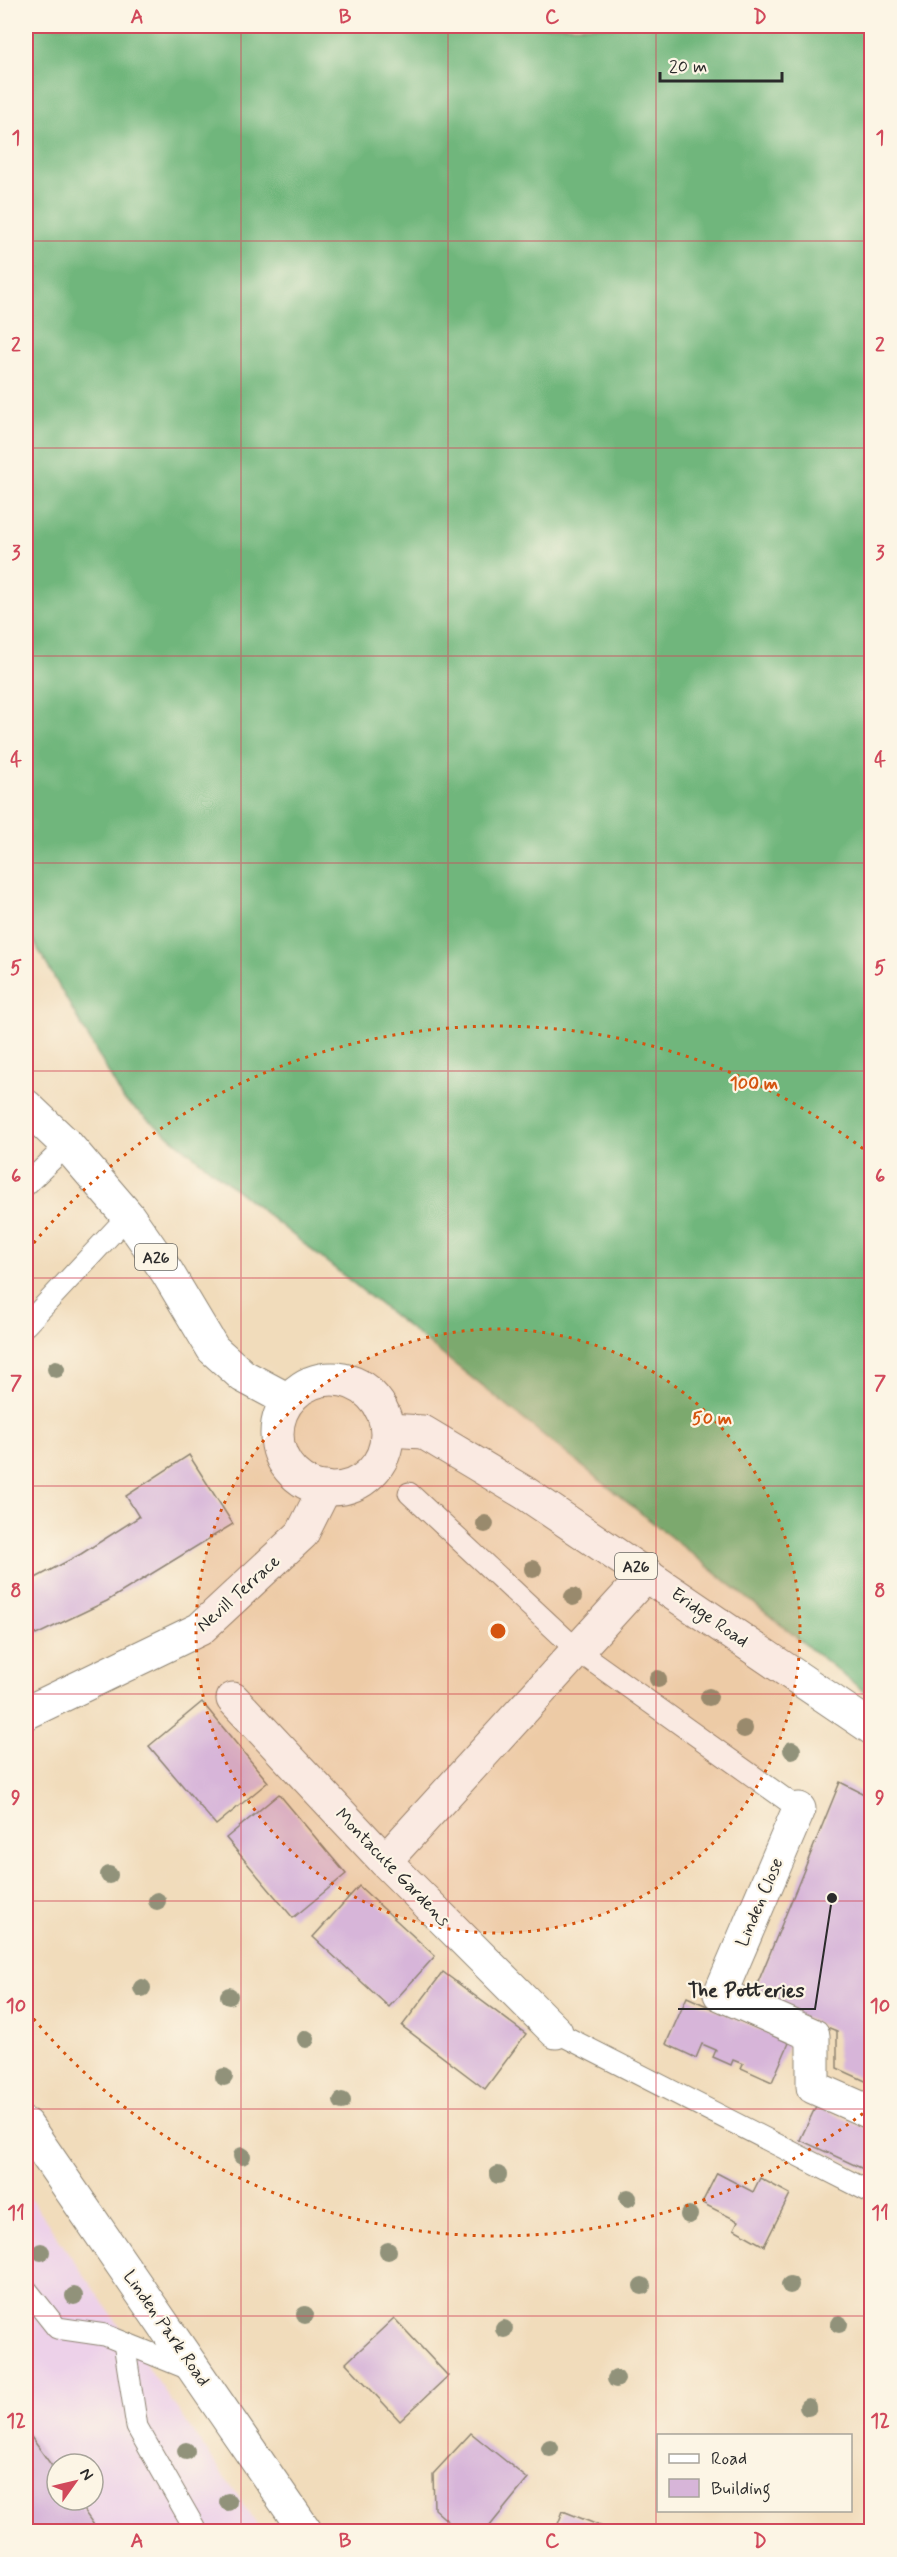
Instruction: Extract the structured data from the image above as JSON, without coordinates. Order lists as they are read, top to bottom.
{
  "streets": {
    "main road": [
      "A26",
      "Nevill Terrace",
      "Eridge Road",
      "Montacute Gardens",
      "Linden Close",
      "Linden Park Road"
    ]
  },
  "crossings": [
    ["A26", "Nevill Terrace"],
    ["A26", "Eridge Road"],
    ["Nevill Terrace", "Eridge Road"]
  ],
  "places": ["The Potteries"],
  "legend": ["Road", "Building"],
  "scale_bar": "20 m",
  "north": "top right",
  "grid": {
    "columns": [
      "A",
      "B",
      "C",
      "D"
    ],
    "rows": [
      "1",
      "2",
      "3",
      "4",
      "5",
      "6",
      "7",
      "8",
      "9",
      "10",
      "11",
      "12"
    ]
  },
  "rings": ["100 m", "50 m"]
}
